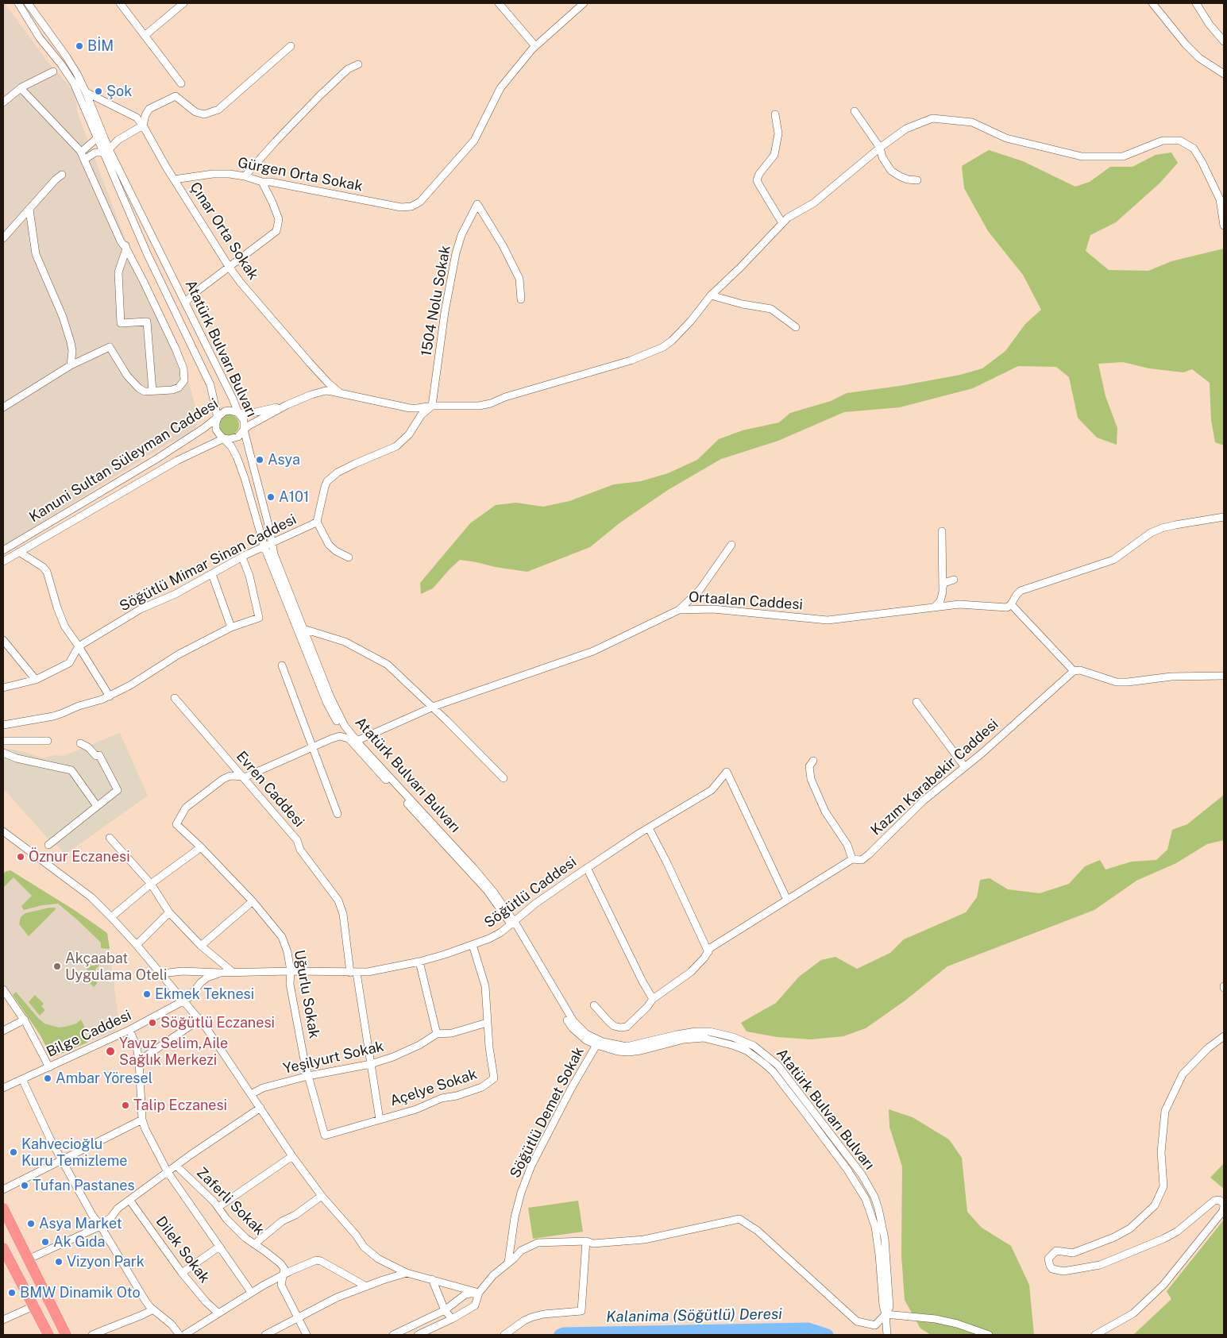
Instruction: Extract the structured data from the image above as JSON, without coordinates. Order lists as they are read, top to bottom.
{
  "streets": {
    "street": [
      "Gürgen Orta Sokak",
      "Çınar Orta Sokak",
      "1504 Nolu Sokak",
      "Atatürk Bulvarı Bulvarı",
      "Kanuni Sultan Süleyman Caddesi",
      "Söğütlü Mimar Sinan Caddesi",
      "Ortaalan Caddesi",
      "Kazım Karabekir Caddesi",
      "Evren Caddesi",
      "Söğütlü Caddesi",
      "Uğurlu Sokak",
      "Bilge Caddesi",
      "Yeşilyurt Sokak",
      "Açelye Sokak",
      "Söğütlü Demet Sokak",
      "Zaferli Sokak",
      "Dilek Sokak"
    ]
  },
  "crossings": [
    ["Gürgen Orta Sokak", "Çınar Orta Sokak"],
    ["Çınar Orta Sokak", "Atatürk Bulvarı Bulvarı"],
    ["Çınar Orta Sokak", "Kanuni Sultan Süleyman Caddesi"],
    ["1504 Nolu Sokak", "Kanuni Sultan Süleyman Caddesi"],
    ["1504 Nolu Sokak", "Söğütlü Mimar Sinan Caddesi"],
    ["Atatürk Bulvarı Bulvarı", "Kanuni Sultan Süleyman Caddesi"],
    ["Atatürk Bulvarı Bulvarı", "Söğütlü Mimar Sinan Caddesi"],
    ["Atatürk Bulvarı Bulvarı", "Ortaalan Caddesi"],
    ["Atatürk Bulvarı Bulvarı", "Söğütlü Caddesi"],
    ["Atatürk Bulvarı Bulvarı", "Söğütlü Demet Sokak"],
    ["Kanuni Sultan Süleyman Caddesi", "Söğütlü Mimar Sinan Caddesi"],
    ["Kazım Karabekir Caddesi", "Söğütlü Caddesi"],
    ["Evren Caddesi", "Söğütlü Caddesi"],
    ["Evren Caddesi", "Uğurlu Sokak"],
    ["Evren Caddesi", "Yeşilyurt Sokak"],
    ["Evren Caddesi", "Açelye Sokak"],
    ["Söğütlü Caddesi", "Uğurlu Sokak"],
    ["Söğütlü Caddesi", "Bilge Caddesi"],
    ["Uğurlu Sokak", "Yeşilyurt Sokak"],
    ["Uğurlu Sokak", "Açelye Sokak"],
    ["Yeşilyurt Sokak", "Açelye Sokak"]
  ],
  "water": ["Kalanima (Söğütlü) Deresi"],
  "places": [
    "BİM",
    "Şok",
    "Asya",
    "A101",
    "Öznur Eczanesi",
    "Akçaabat Uygulama Oteli",
    "Ekmek Teknesi",
    "Söğütlü Eczanesi",
    "Yavuz Selim,Aile Sağlık Merkezi",
    "Ambar Yöresel",
    "Talip Eczanesi",
    "Kahvecioğlu Kuru Temizleme",
    "Tufan Pastanes",
    "Asya Market",
    "Ak Gıda",
    "Vizyon Park",
    "BMW Dinamik Oto"
  ]
}
